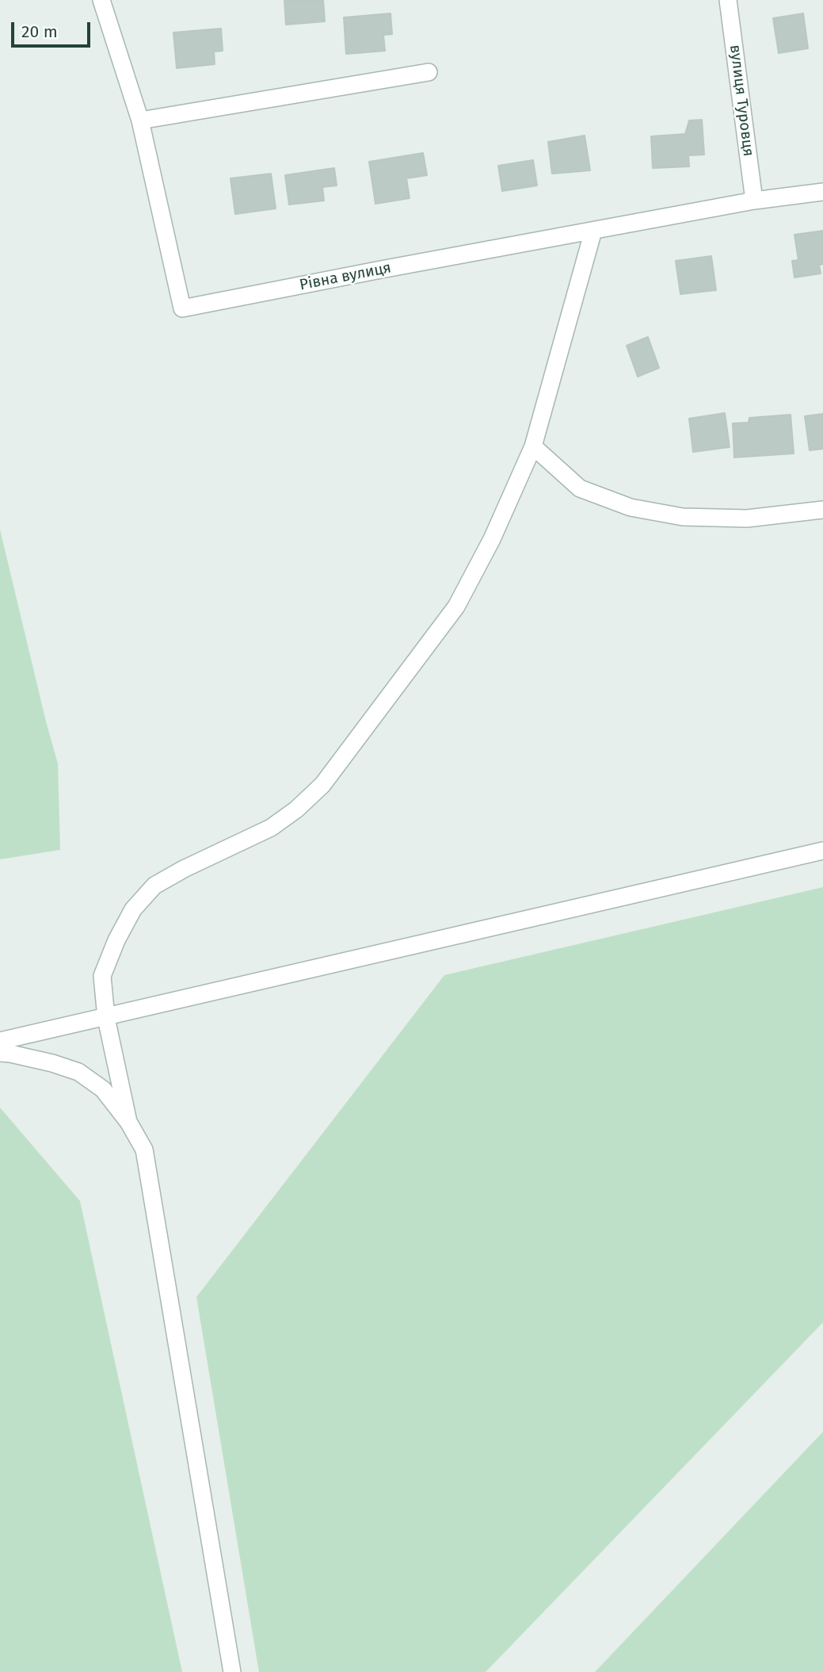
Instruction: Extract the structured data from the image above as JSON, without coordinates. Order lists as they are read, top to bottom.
{
  "streets": {
    "street": ["вулиця Туровця", "Рівна вулиця"]
  },
  "crossings": [
    ["вулиця Туровця", "Рівна вулиця"]
  ],
  "scale_bar": "20 m"
}
